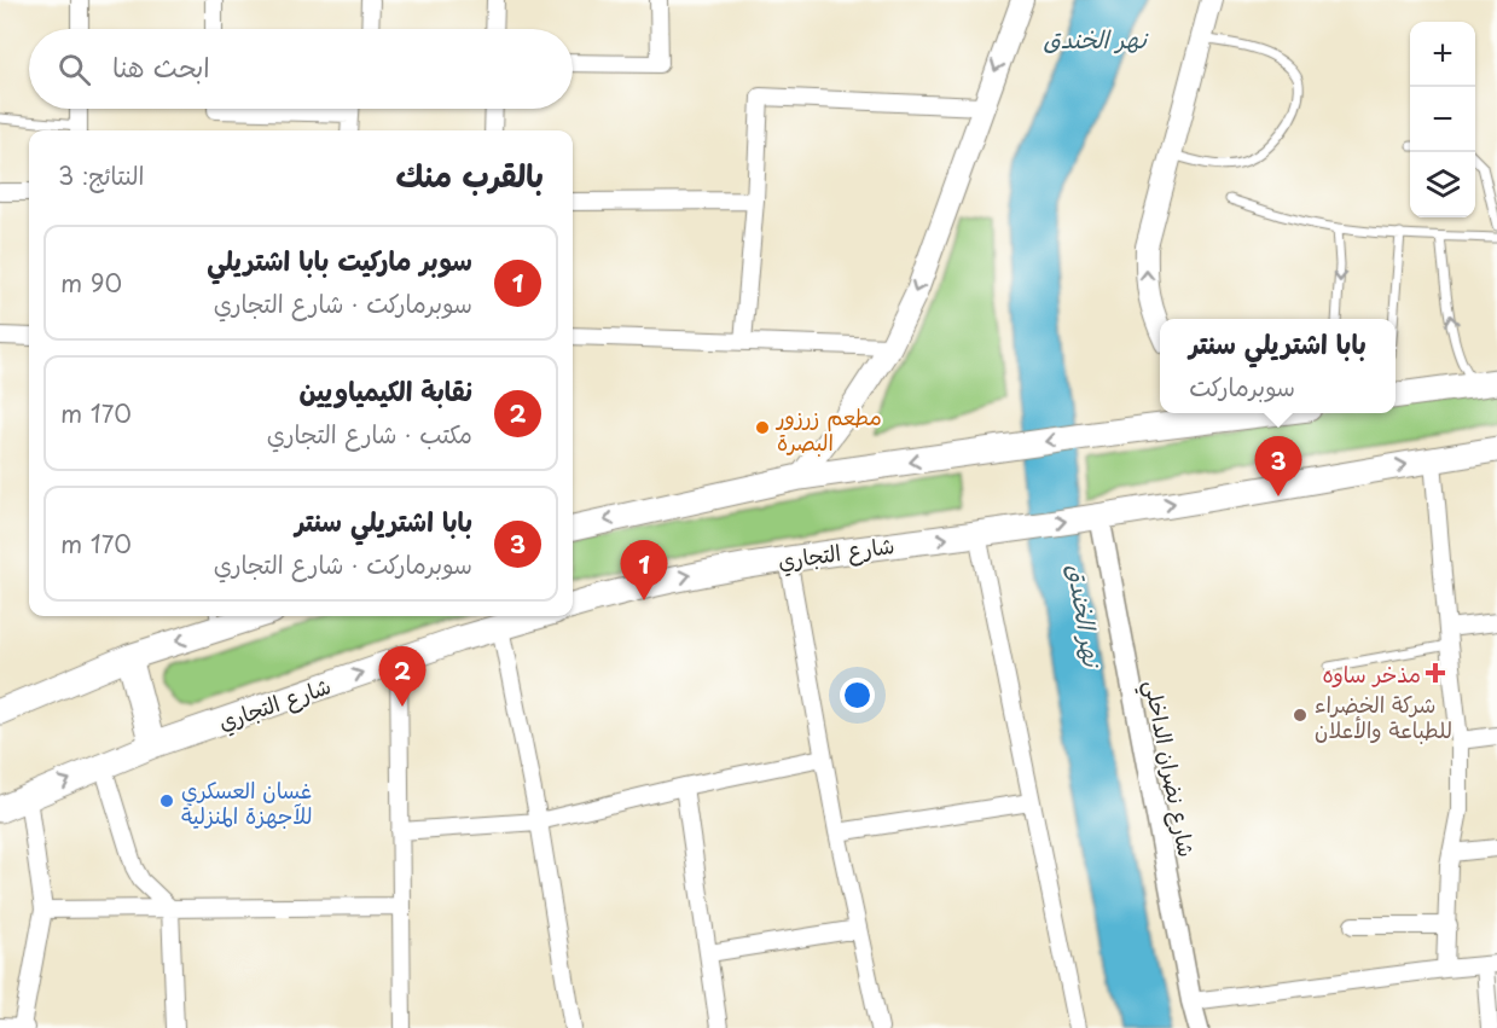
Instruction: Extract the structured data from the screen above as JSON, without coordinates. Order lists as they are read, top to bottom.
{
  "streets": {
    "main road": ["شارع التجاري"],
    "street": ["شارع نضران الداخلي"]
  },
  "crossings": [
    ["شارع التجاري", "شارع نضران الداخلي"]
  ],
  "water": ["نهر الخندق"],
  "places": {
    "other": ["مطعم زرزور البصرة", "شركة الخضراء للطباعة والأعلان", "غسان العسكري للآجهزة المنزلية"],
    "health": ["مذخر ساوه"]
  },
  "page": {
    "map_buttons": ["+", "−"],
    "search": "ابحث هنا",
    "heading": ["بالقرب منك", "النتائج: 3"],
    "list": [
      {
        "mark": "1",
        "name": "سوبر ماركيت بابا اشتريلي",
        "note": "سوبرماركت · شارع التجاري",
        "value": "90 m"
      },
      {
        "mark": "2",
        "name": "نقابة الكيمياويين",
        "note": "مكتب · شارع التجاري",
        "value": "170 m"
      },
      {
        "mark": "3",
        "name": "بابا اشتريلي سنتر",
        "note": "سوبرماركت · شارع التجاري",
        "value": "170 m"
      }
    ],
    "popup": ["بابا اشتريلي سنتر", "سوبرماركت"],
    "pins": ["3", "1", "2"]
  }
}
